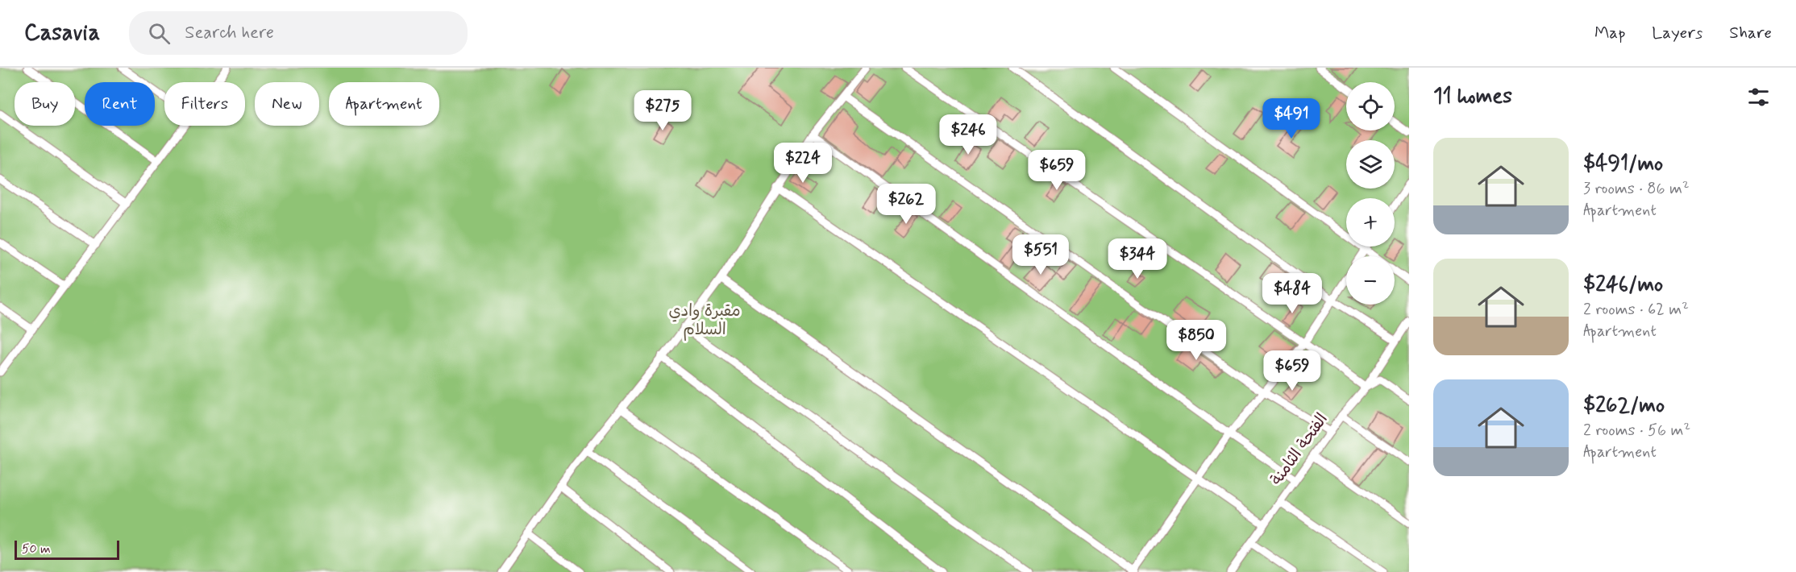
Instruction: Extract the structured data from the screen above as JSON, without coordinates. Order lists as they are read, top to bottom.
{
  "streets": {
    "lane": ["الفتحة الثامنة"]
  },
  "parks": ["مقبرة وادي السلام"],
  "scale_bar": "50 m",
  "page": {
    "header": "Casavia",
    "search": "Search here",
    "nav": ["Map", "Layers", "Share"],
    "heading": "11 homes",
    "map_buttons": ["+", "−"],
    "chip": [
      "Buy",
      "Rent",
      "Filters",
      "New",
      "Apartment"
    ],
    "price": [
      "$275",
      "$491",
      "$246",
      "$224",
      "$659",
      "$262",
      "$551",
      "$344",
      "$484",
      "$850",
      "$659"
    ],
    "list": [
      {
        "name": "$491/mo",
        "note": "3 rooms · 86 m² · Apartment"
      },
      {
        "name": "$246/mo",
        "note": "2 rooms · 62 m² · Apartment"
      },
      {
        "name": "$262/mo",
        "note": "2 rooms · 56 m² · Apartment"
      }
    ],
    "scale": "50 m"
  }
}
